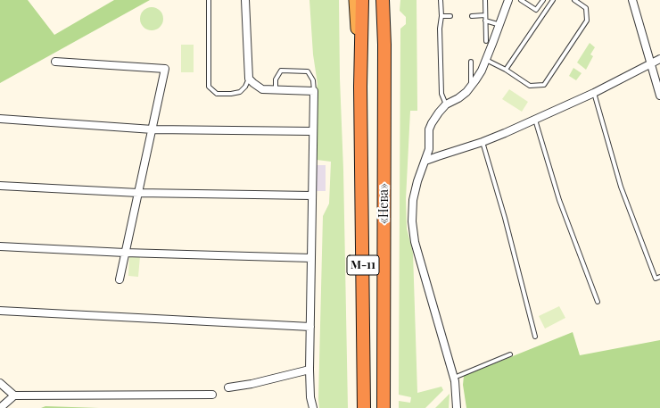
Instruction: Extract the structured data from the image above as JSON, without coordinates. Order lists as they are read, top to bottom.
{
  "streets": {
    "highway": ["«Нева»", "М-11"]
  }
}
